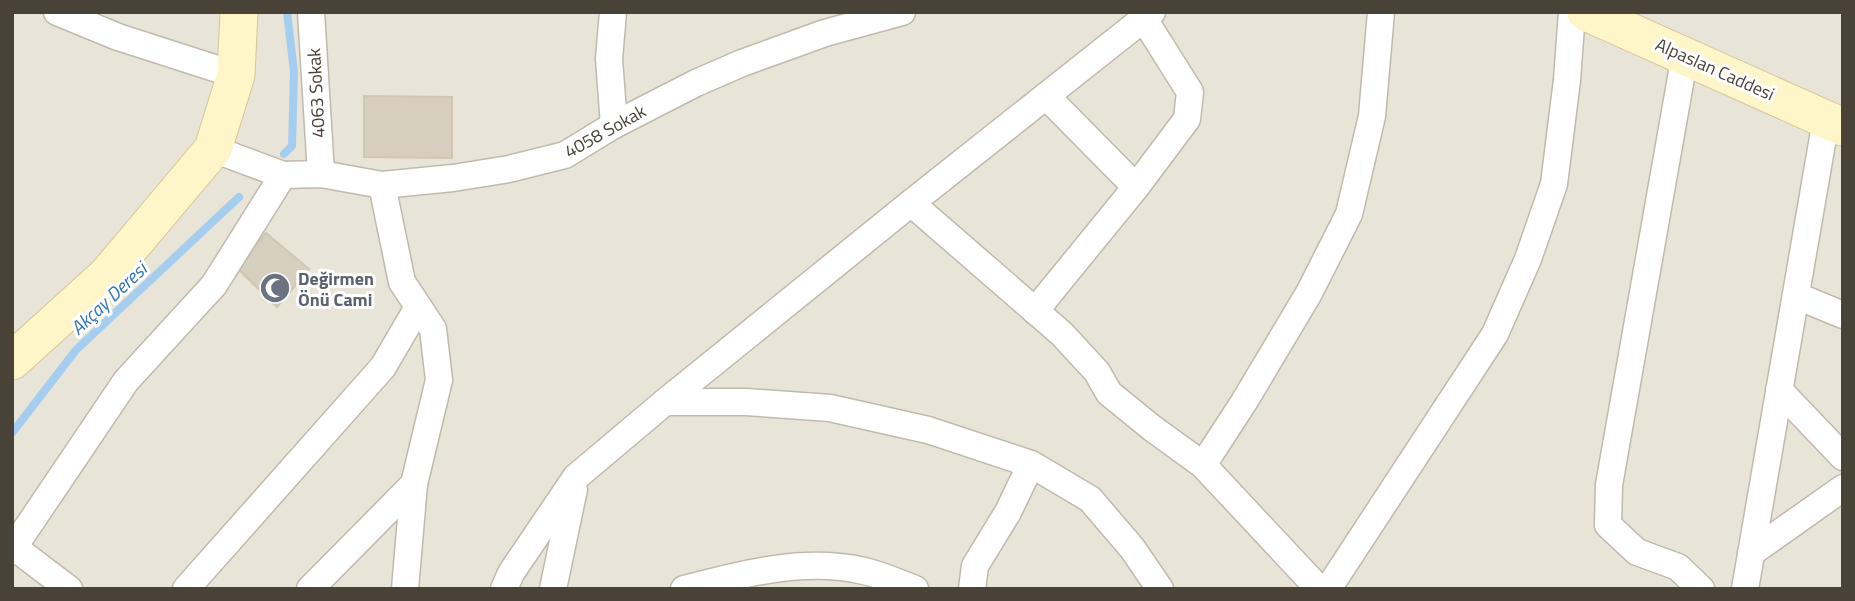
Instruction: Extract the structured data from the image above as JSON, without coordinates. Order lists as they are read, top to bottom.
{
  "streets": {
    "street": ["Alpaslan Caddesi", "4063 Sokak", "4058 Sokak"]
  },
  "crossings": [
    ["4063 Sokak", "4058 Sokak"]
  ],
  "water": ["Akçay Deresi"],
  "places": {
    "mosque": ["Değirmen Önü Cami"]
  }
}
